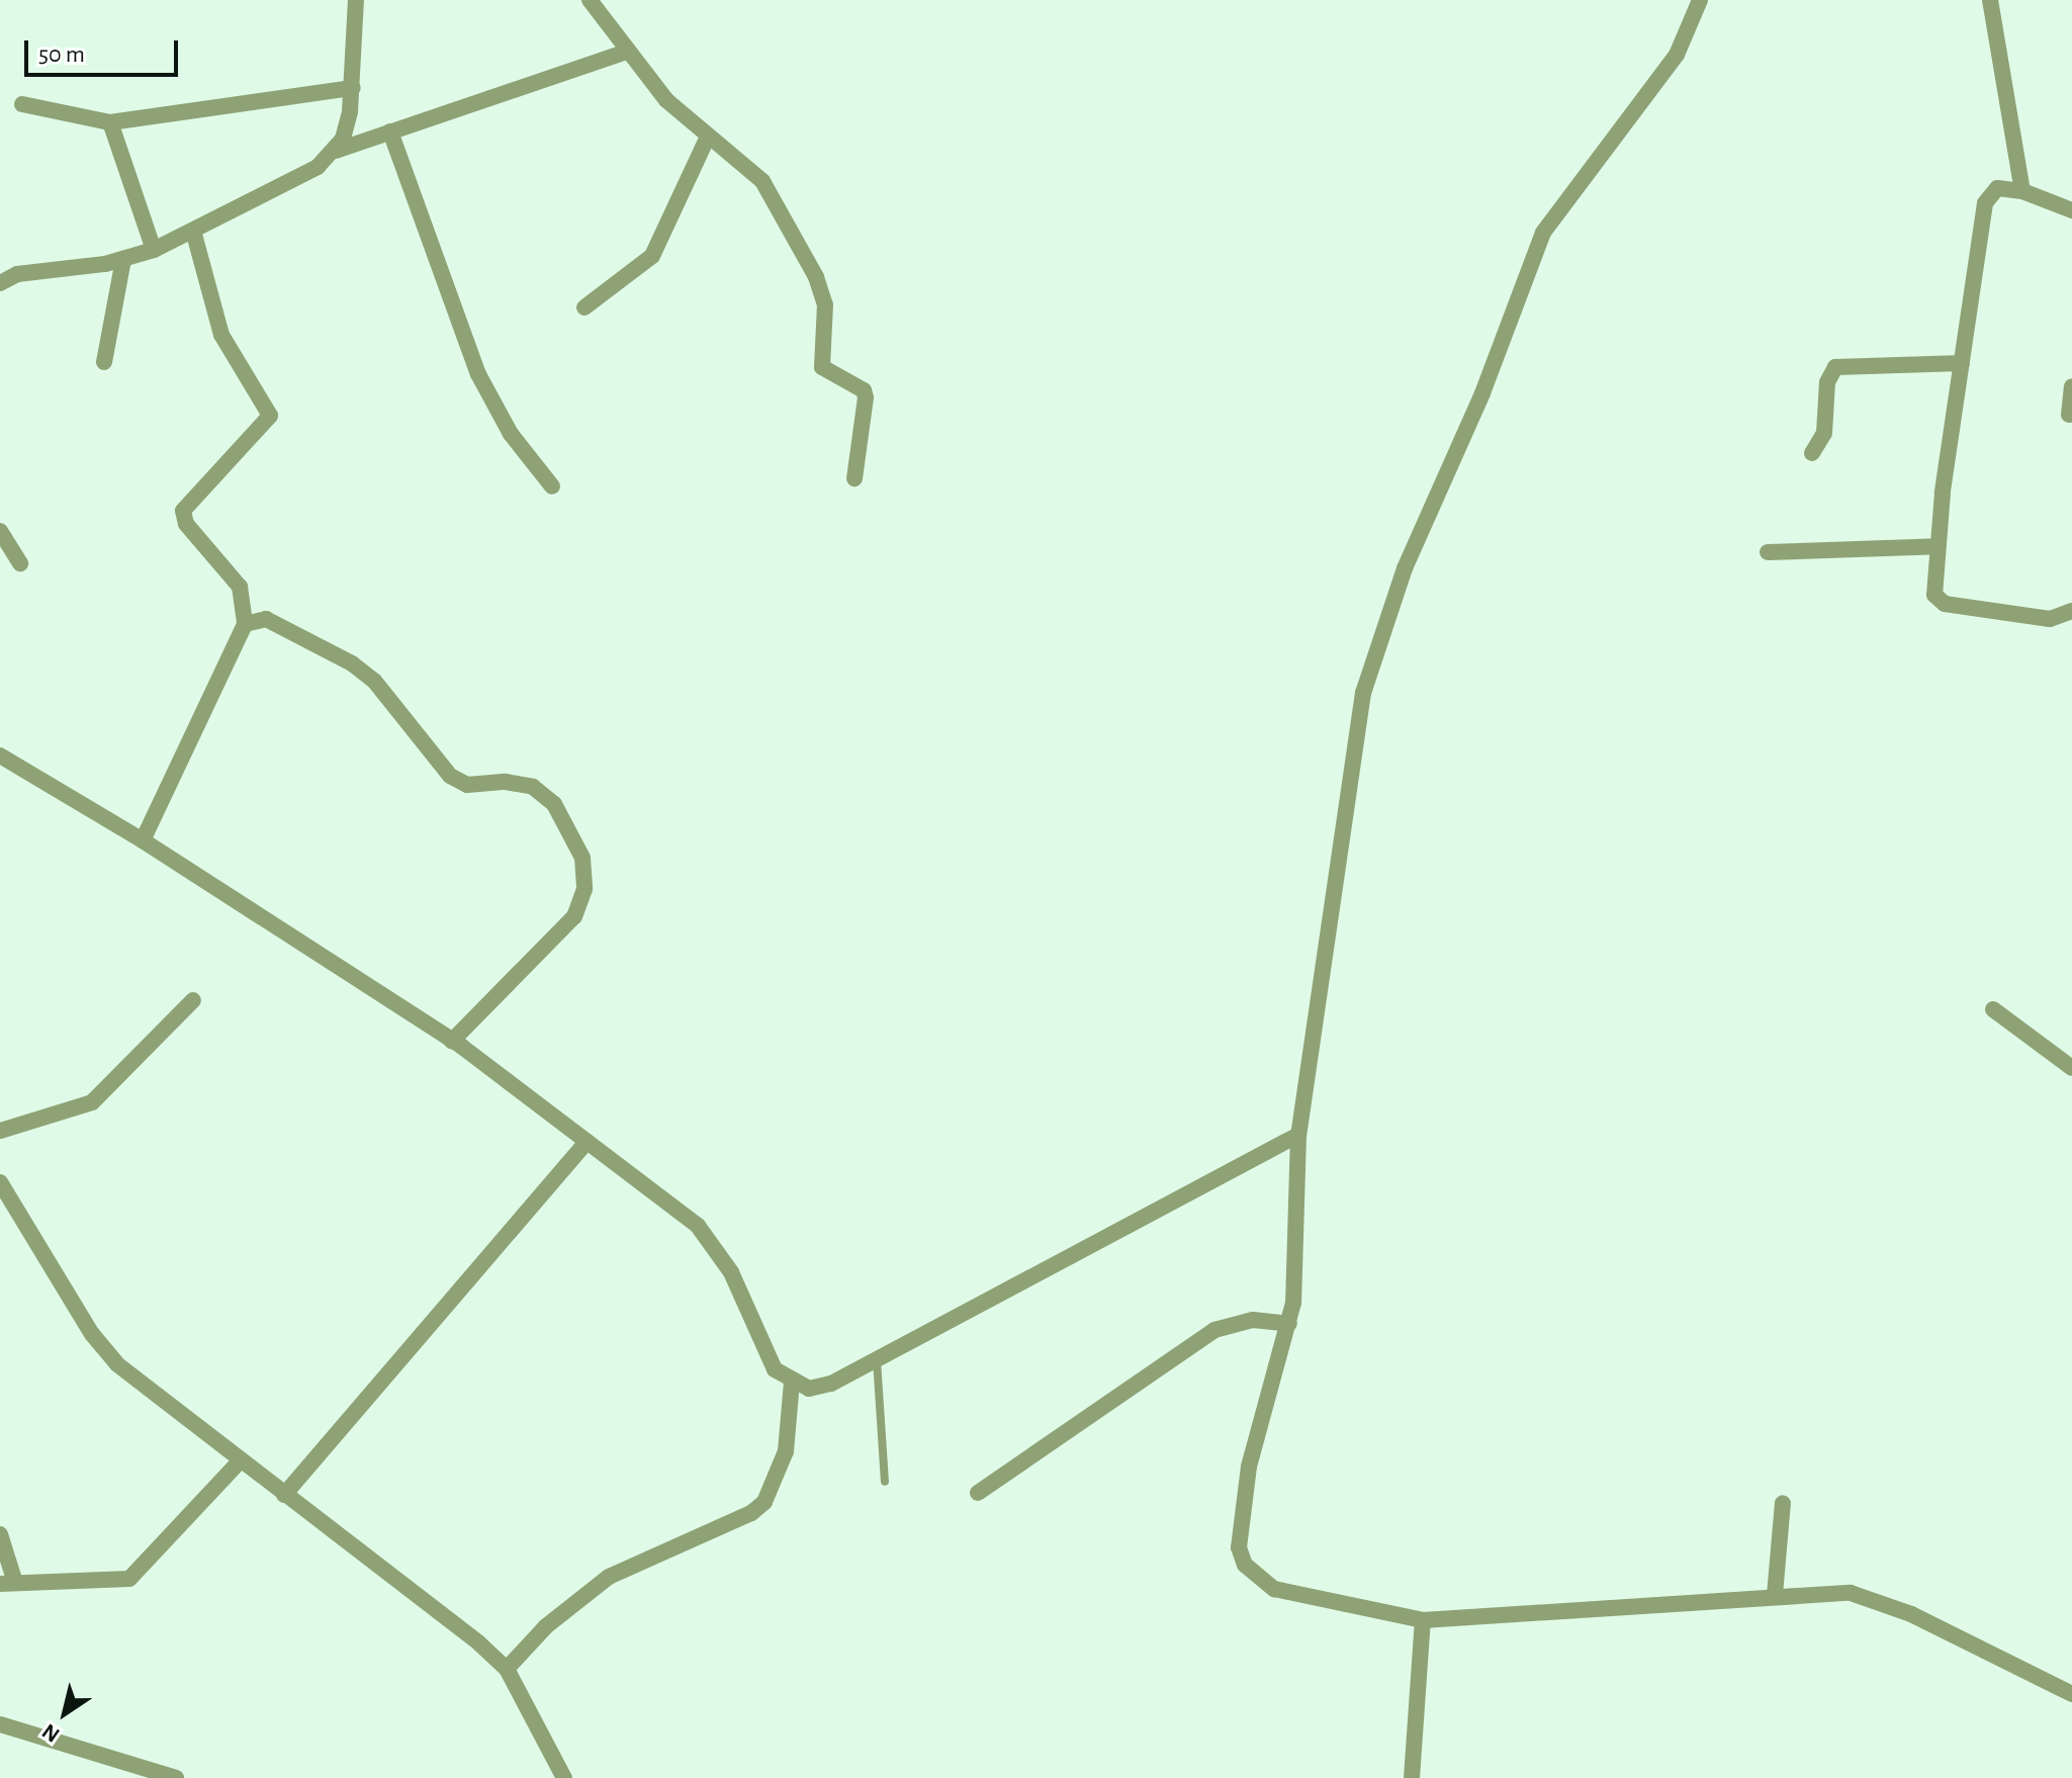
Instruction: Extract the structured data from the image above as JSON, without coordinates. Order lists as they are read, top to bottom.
{
  "scale_bar": "50 m",
  "north": "bottom left"
}
